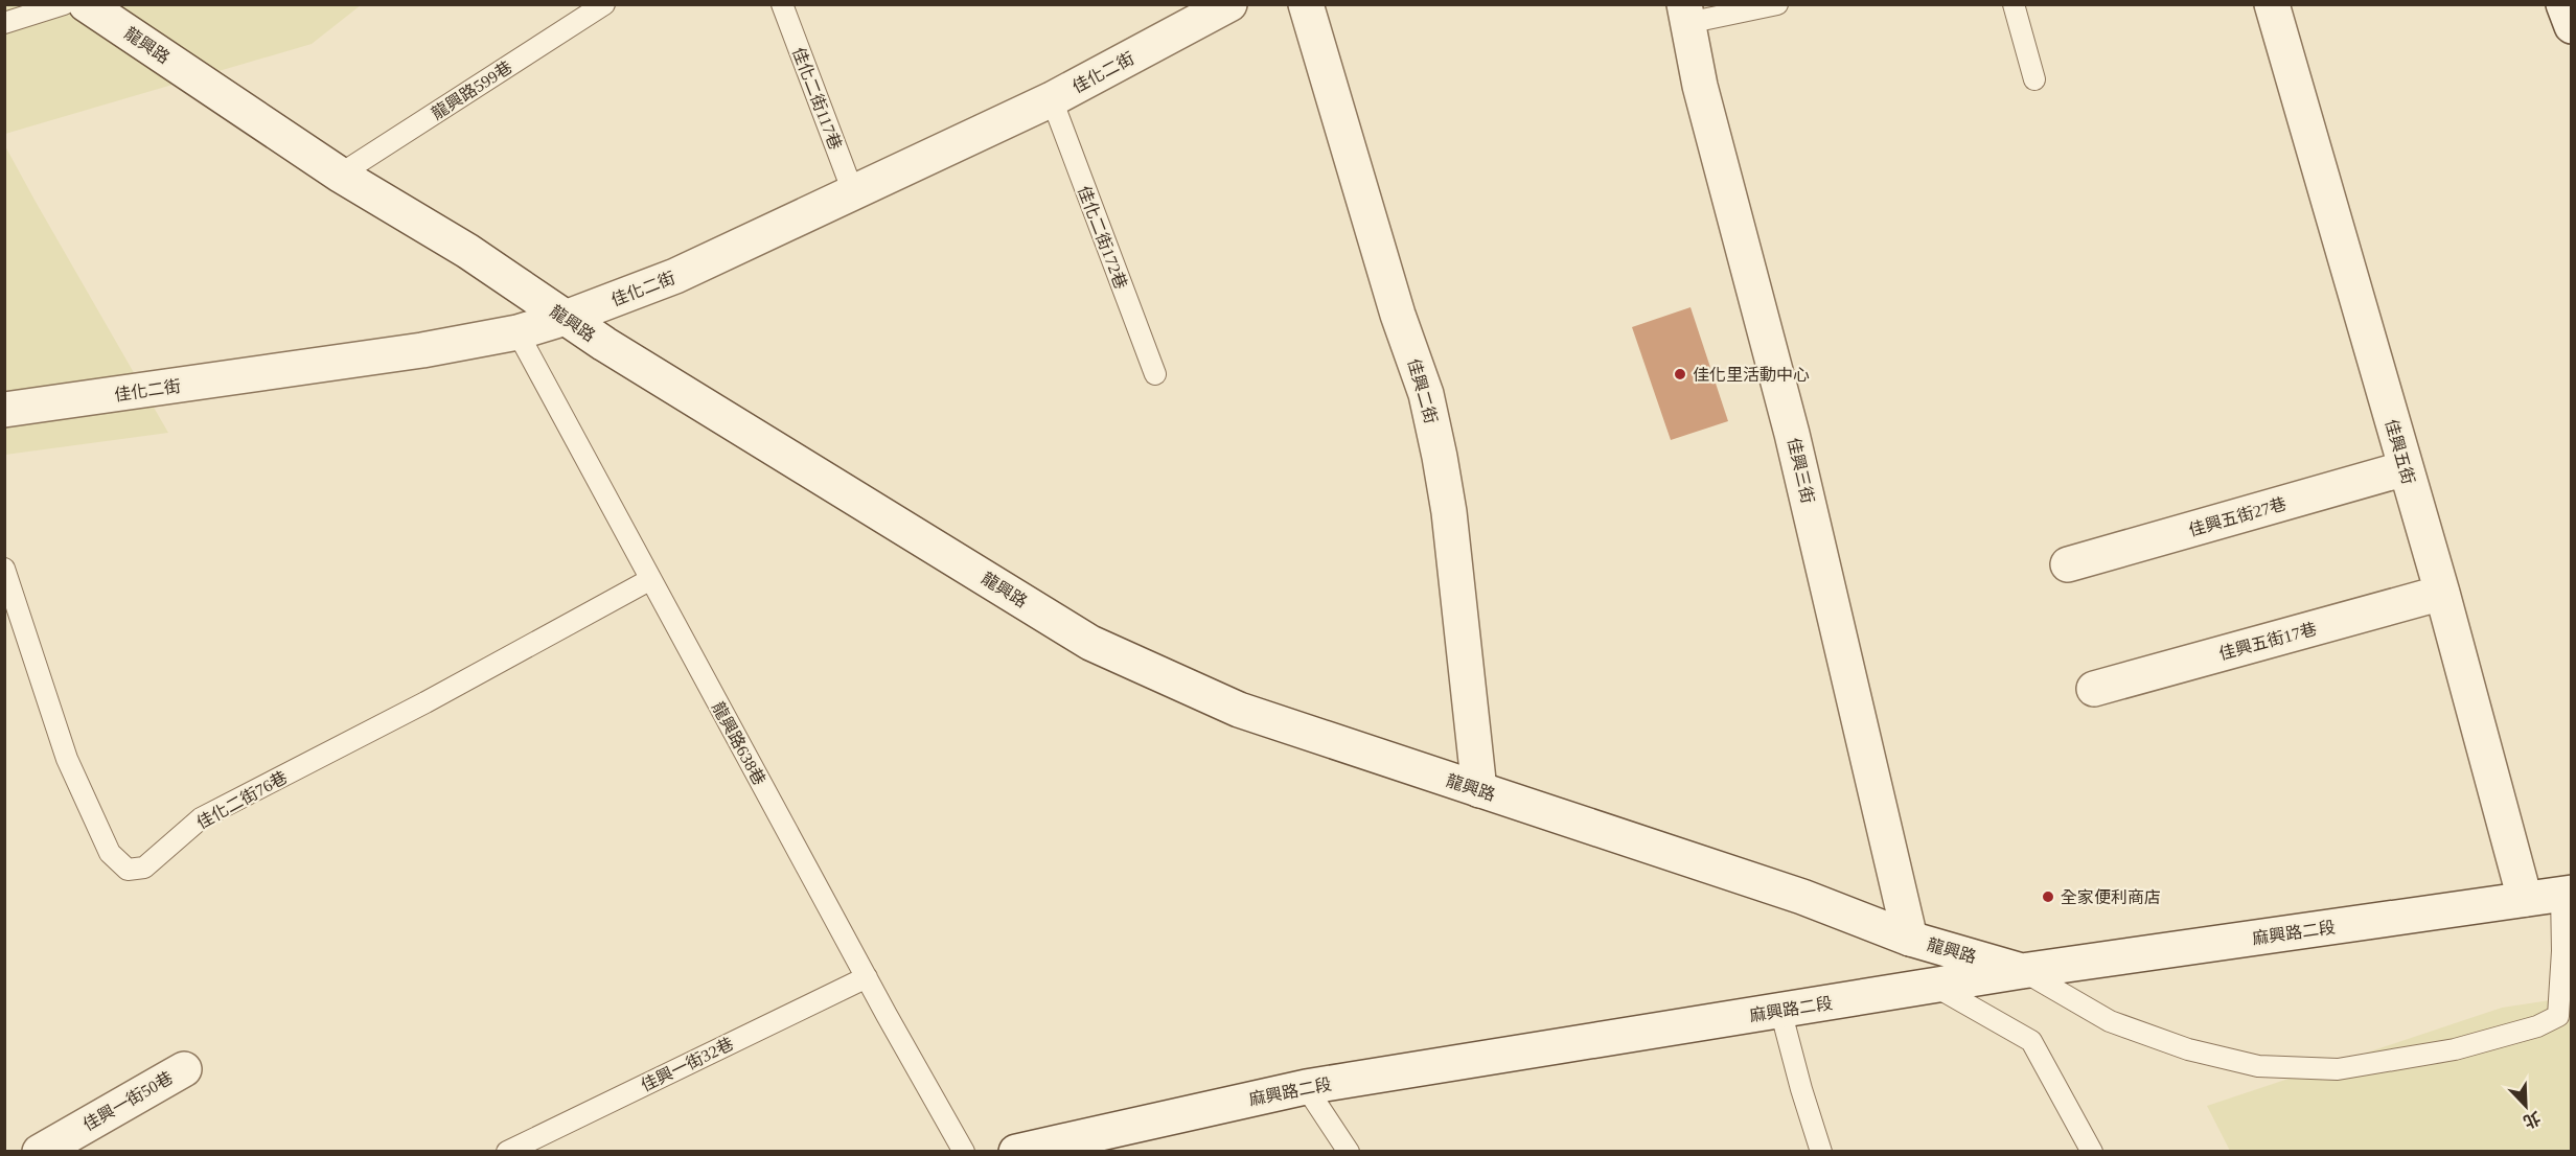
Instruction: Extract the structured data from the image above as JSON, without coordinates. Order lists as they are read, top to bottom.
{
  "streets": {
    "street": [
      "龍興路",
      "佳化二街",
      "佳興二街",
      "佳興五街",
      "佳興三街",
      "佳興五街27巷",
      "佳興五街17巷",
      "麻興路二段",
      "佳興一街50巷"
    ],
    "lane": [
      "龍興路599巷",
      "佳化二街117巷",
      "佳化二街172巷",
      "龍興路638巷",
      "佳化二街76巷",
      "佳興一街32巷"
    ]
  },
  "crossings": [
    ["龍興路", "佳化二街"],
    ["龍興路", "龍興路599巷"],
    ["龍興路", "佳興二街"],
    ["龍興路", "佳興三街"],
    ["龍興路", "麻興路二段"],
    ["佳化二街", "佳化二街117巷"],
    ["佳化二街", "佳化二街172巷"],
    ["佳化二街", "龍興路638巷"],
    ["佳興五街", "佳興五街27巷"],
    ["佳興五街", "佳興五街17巷"],
    ["佳興五街", "麻興路二段"],
    ["龍興路638巷", "佳化二街76巷"],
    ["龍興路638巷", "佳興一街32巷"]
  ],
  "places": ["佳化里活動中心", "全家便利商店"],
  "north": "bottom right"
}
